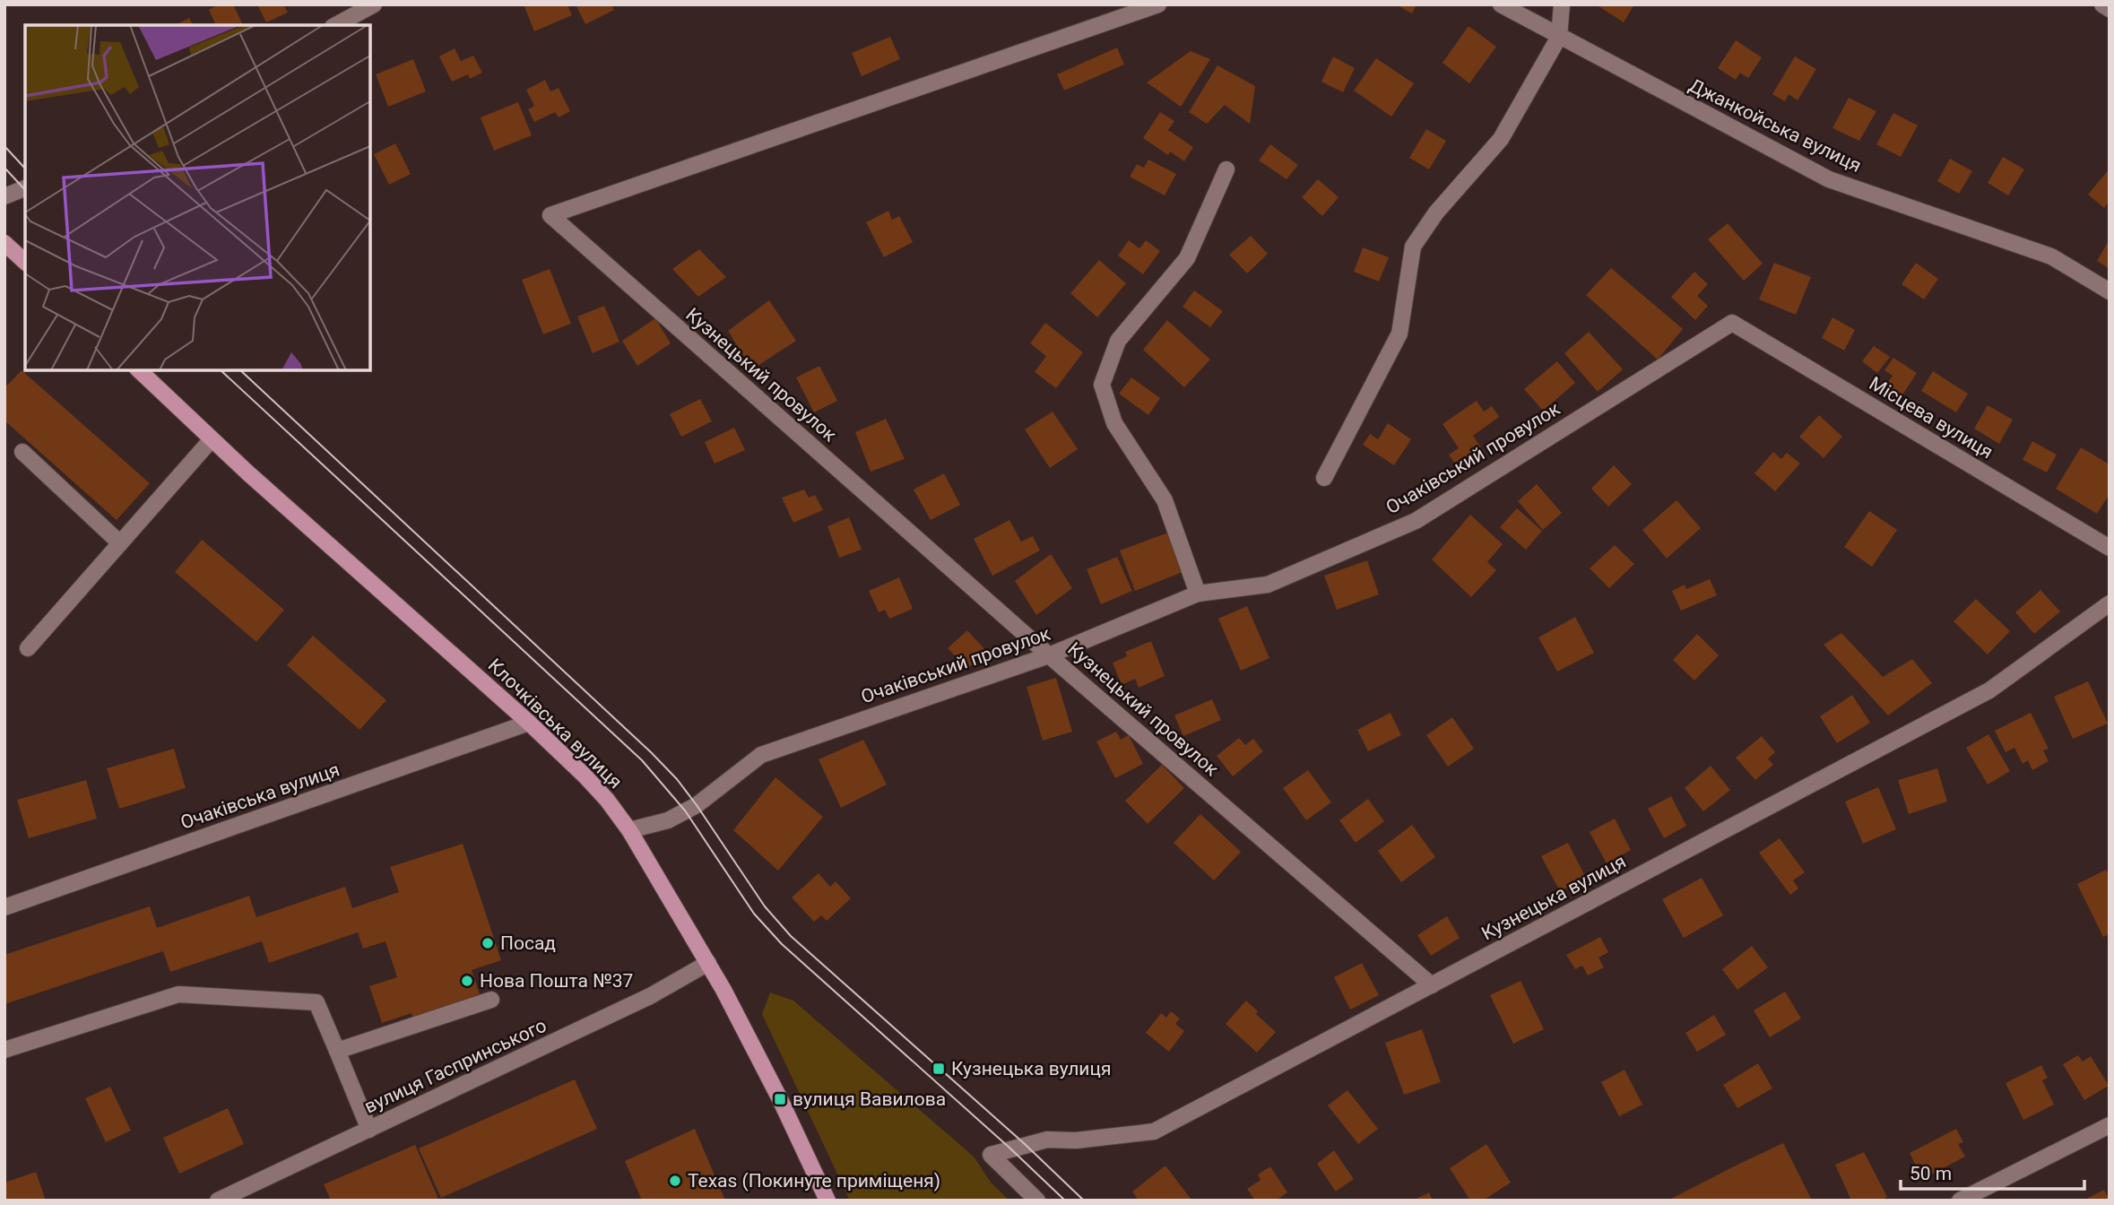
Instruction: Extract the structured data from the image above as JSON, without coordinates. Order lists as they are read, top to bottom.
{
  "streets": {
    "main road": ["Клочківська вулиця"],
    "street": [
      "Джанкойська вулиця",
      "Кузнецький провулок",
      "Місцева вулиця",
      "Очаківський провулок",
      "Очаківська вулиця",
      "Кузнецька вулиця",
      "вулиця Гаспринського"
    ]
  },
  "crossings": [
    ["Кузнецький провулок", "Очаківський провулок"],
    ["Кузнецький провулок", "Кузнецька вулиця"],
    ["Місцева вулиця", "Очаківський провулок"],
    ["Очаківський провулок", "Клочківська вулиця"],
    ["Клочківська вулиця", "Очаківська вулиця"],
    ["Клочківська вулиця", "вулиця Гаспринського"]
  ],
  "places": {
    "other": ["Посад", "Нова Пошта №37", "Texas (Покинуте приміщеня)"],
    "transit": ["Кузнецька вулиця", "вулиця Вавилова"]
  },
  "scale_bar": "50 m"
}
